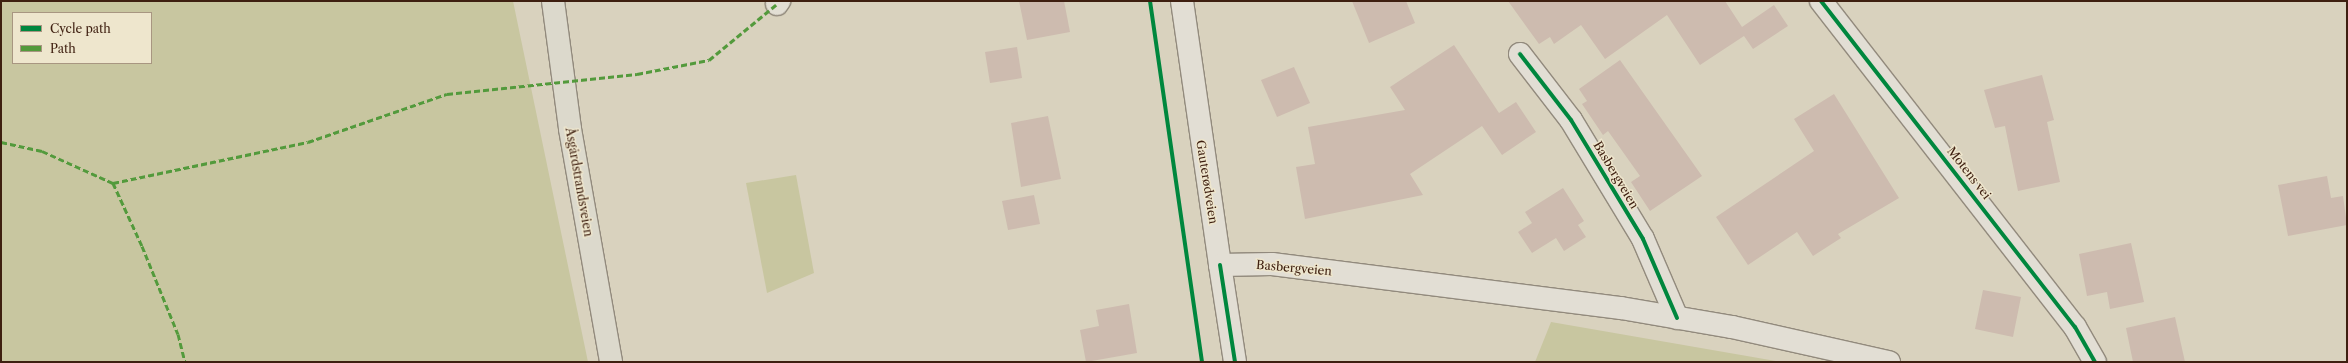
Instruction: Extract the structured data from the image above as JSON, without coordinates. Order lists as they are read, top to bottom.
{
  "streets": {
    "main road": [
      "Motens vei",
      "Basbergveien",
      "Åsgårdstrandsveien",
      "Gauterødveien"
    ]
  },
  "crossings": [
    ["Basbergveien", "Gauterødveien"]
  ],
  "legend": ["Cycle path", "Path"]
}
